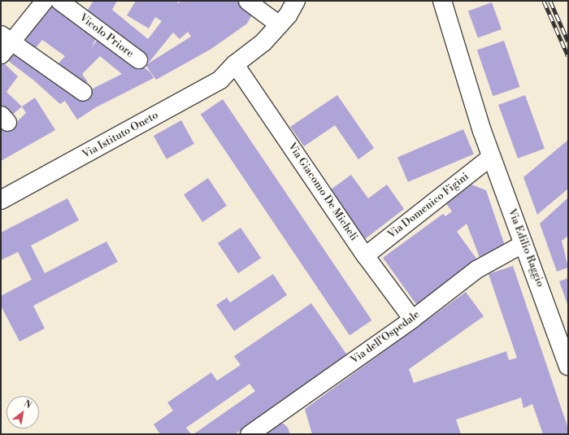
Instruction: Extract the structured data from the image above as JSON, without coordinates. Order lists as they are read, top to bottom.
{
  "streets": {
    "main road": ["Via Istituto Oneto", "Via Edilio Raggio"],
    "street": [
      "Vicolo Priore",
      "Via Giacomo De Micheli",
      "Via Domenico Figini",
      "Via dell'Ospedale"
    ]
  },
  "crossings": [
    ["Via Istituto Oneto", "Via Giacomo De Micheli"],
    ["Via Giacomo De Micheli", "Via Domenico Figini"],
    ["Via Giacomo De Micheli", "Via dell'Ospedale"],
    ["Via Domenico Figini", "Via Edilio Raggio"],
    ["Via Edilio Raggio", "Via dell'Ospedale"]
  ],
  "north": "top right"
}
